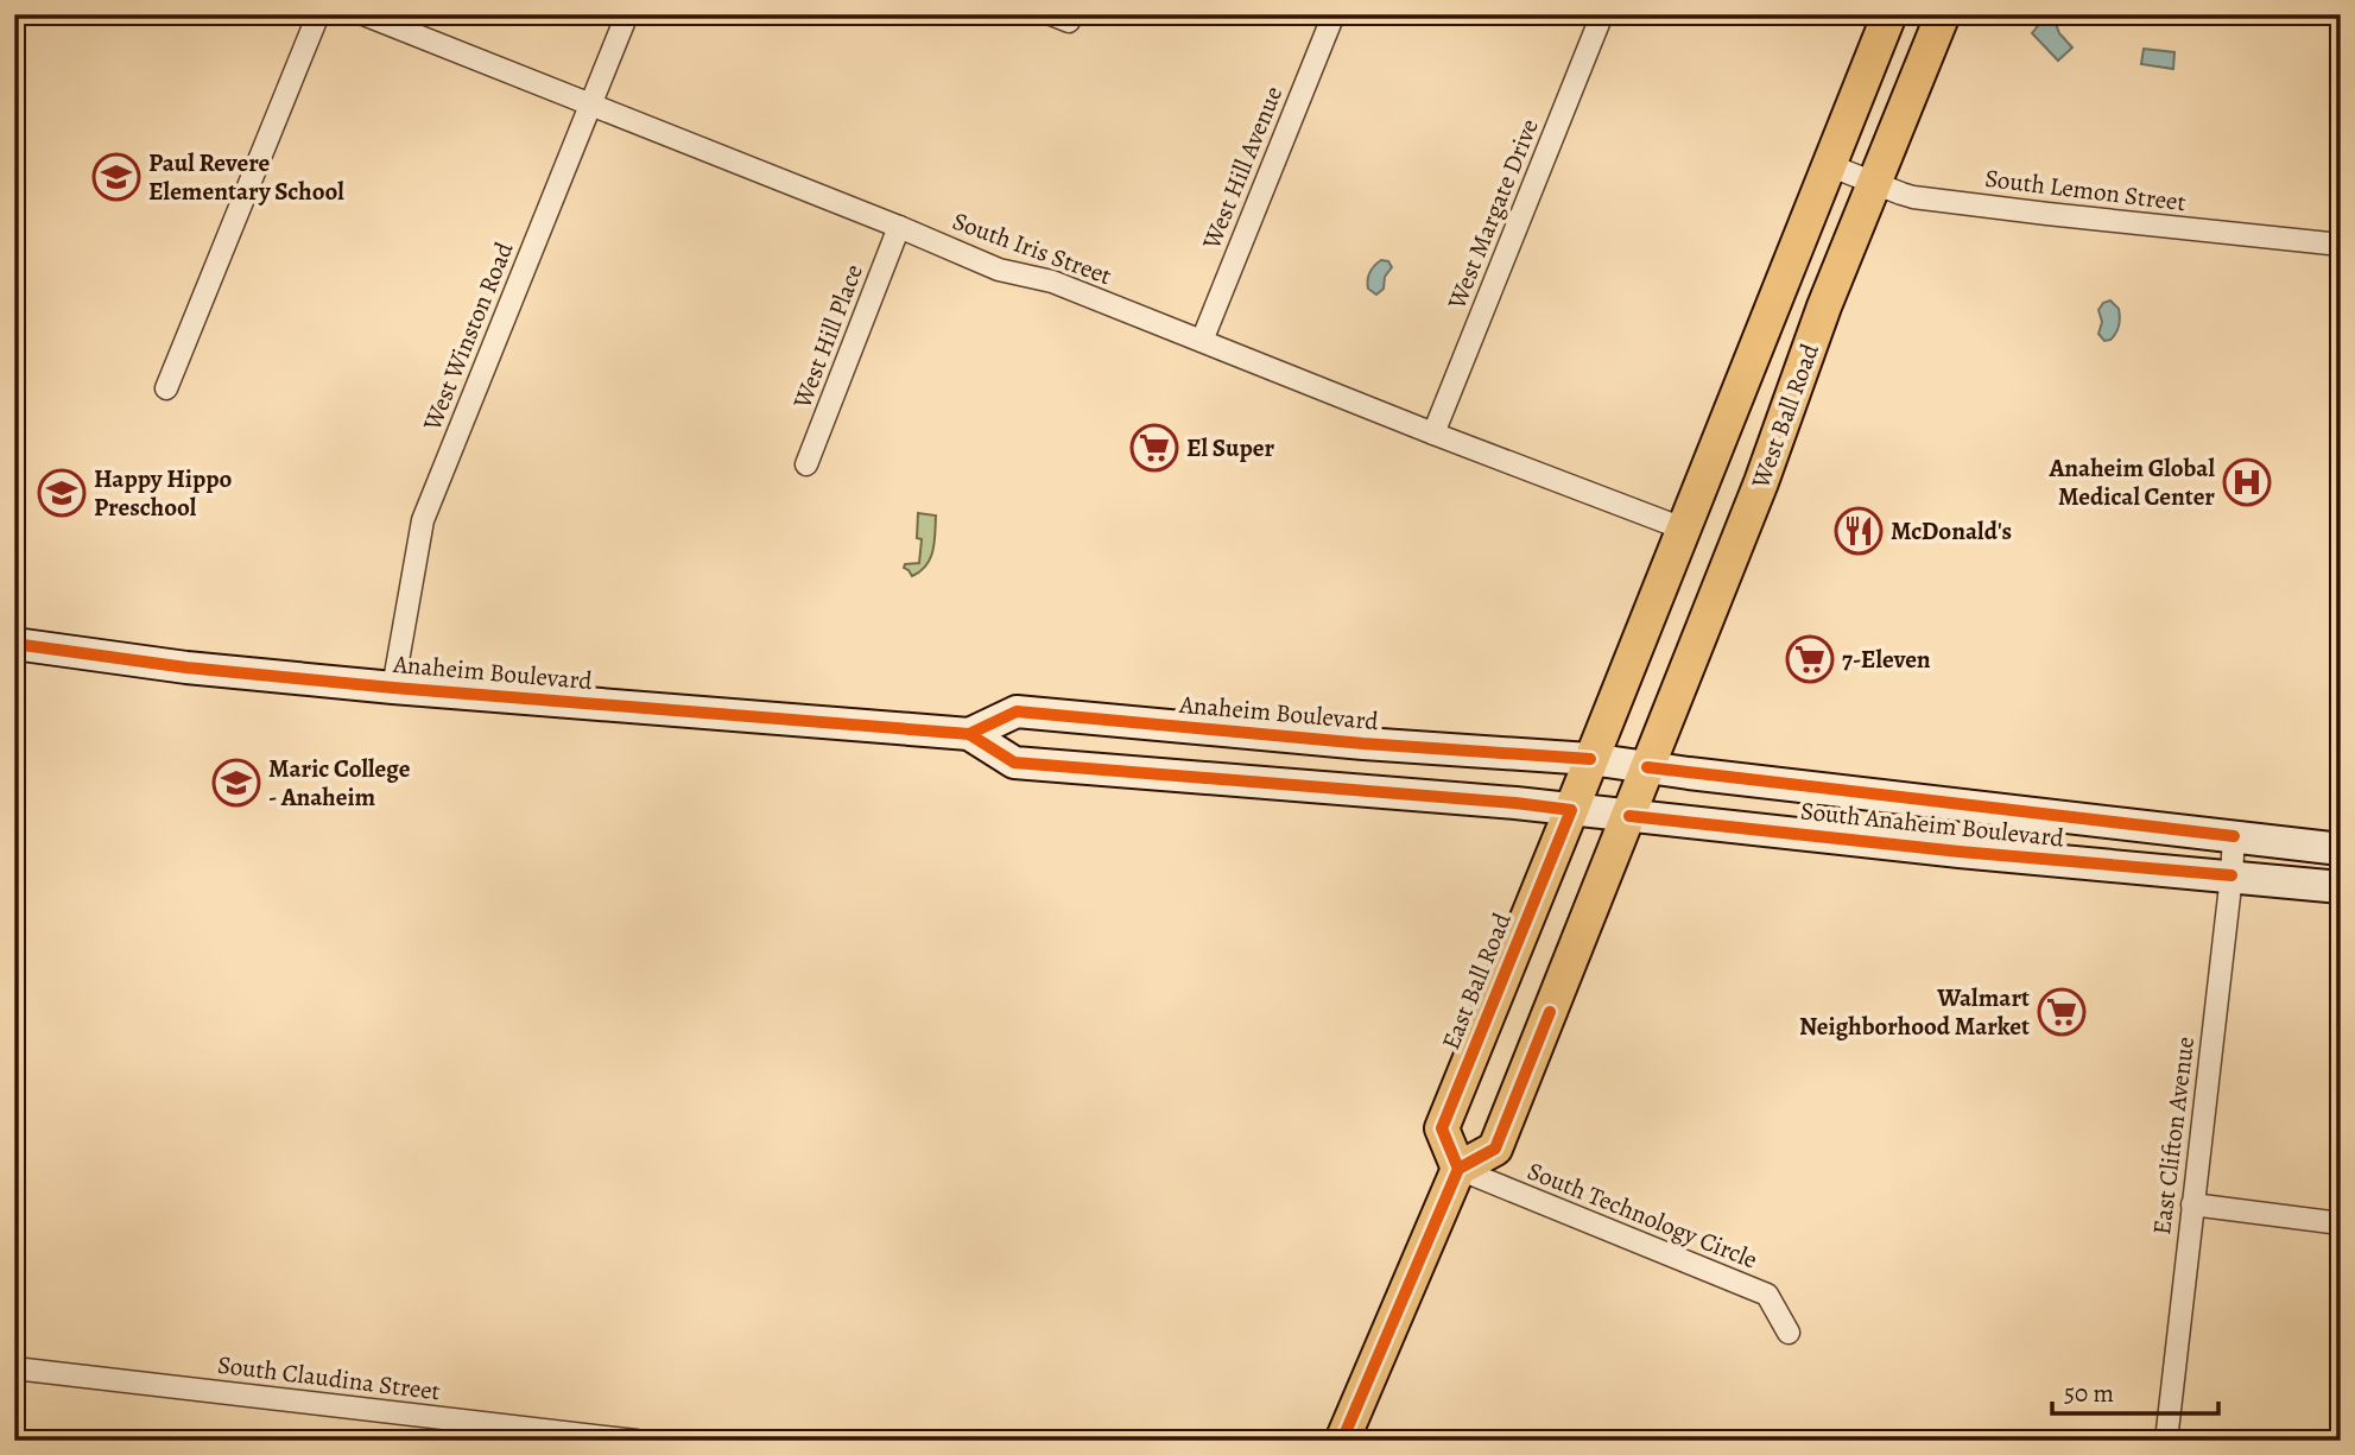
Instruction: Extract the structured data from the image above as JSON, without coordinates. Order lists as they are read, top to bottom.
{
  "streets": {
    "main road": [
      "West Ball Road",
      "Anaheim Boulevard",
      "South Anaheim Boulevard",
      "East Ball Road"
    ],
    "street": [
      "West Hill Avenue",
      "South Lemon Street",
      "West Margate Drive",
      "South Iris Street",
      "West Winston Road",
      "West Hill Place",
      "East Clifton Avenue",
      "South Technology Circle",
      "South Claudina Street"
    ]
  },
  "crossings": [
    ["West Hill Avenue", "South Iris Street"],
    ["South Lemon Street", "West Ball Road"],
    ["West Margate Drive", "South Iris Street"],
    ["South Iris Street", "West Winston Road"],
    ["South Iris Street", "West Hill Place"],
    ["South Iris Street", "West Ball Road"],
    ["West Winston Road", "Anaheim Boulevard"],
    ["West Ball Road", "Anaheim Boulevard"],
    ["West Ball Road", "South Anaheim Boulevard"],
    ["West Ball Road", "East Ball Road"],
    ["Anaheim Boulevard", "South Anaheim Boulevard"],
    ["Anaheim Boulevard", "East Ball Road"],
    ["South Anaheim Boulevard", "East Ball Road"],
    ["South Anaheim Boulevard", "East Clifton Avenue"],
    ["East Ball Road", "South Technology Circle"]
  ],
  "places": {
    "school or university": ["Paul Revere Elementary School", "Happy Hippo Preschool", "Maric College - Anaheim"],
    "supermarket": ["El Super", "7-Eleven", "Walmart Neighborhood Market"],
    "hospital": ["Anaheim Global Medical Center"],
    "restaurant": ["McDonald's"]
  },
  "scale_bar": "50 m"
}
